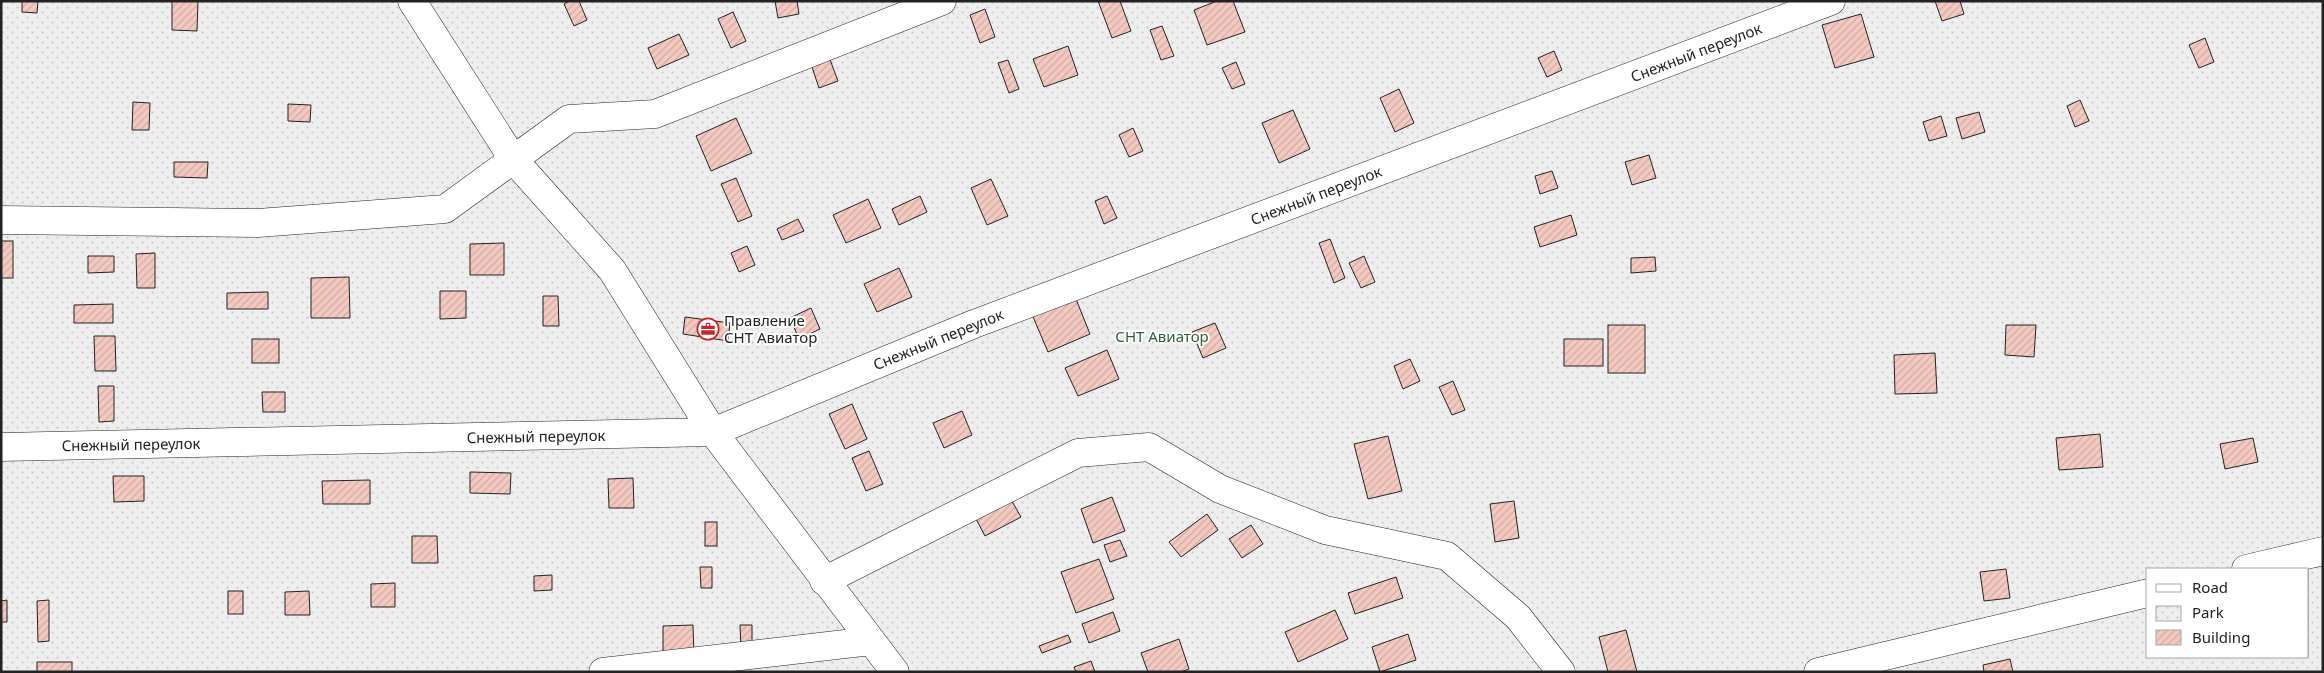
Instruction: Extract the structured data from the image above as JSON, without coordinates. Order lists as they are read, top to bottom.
{
  "streets": {
    "lane": ["Снежный переулок"]
  },
  "parks": ["СНТ Авиатор"],
  "places": {
    "office": ["Правление СНТ Авиатор"]
  },
  "legend": ["Road", "Park", "Building"]
}
